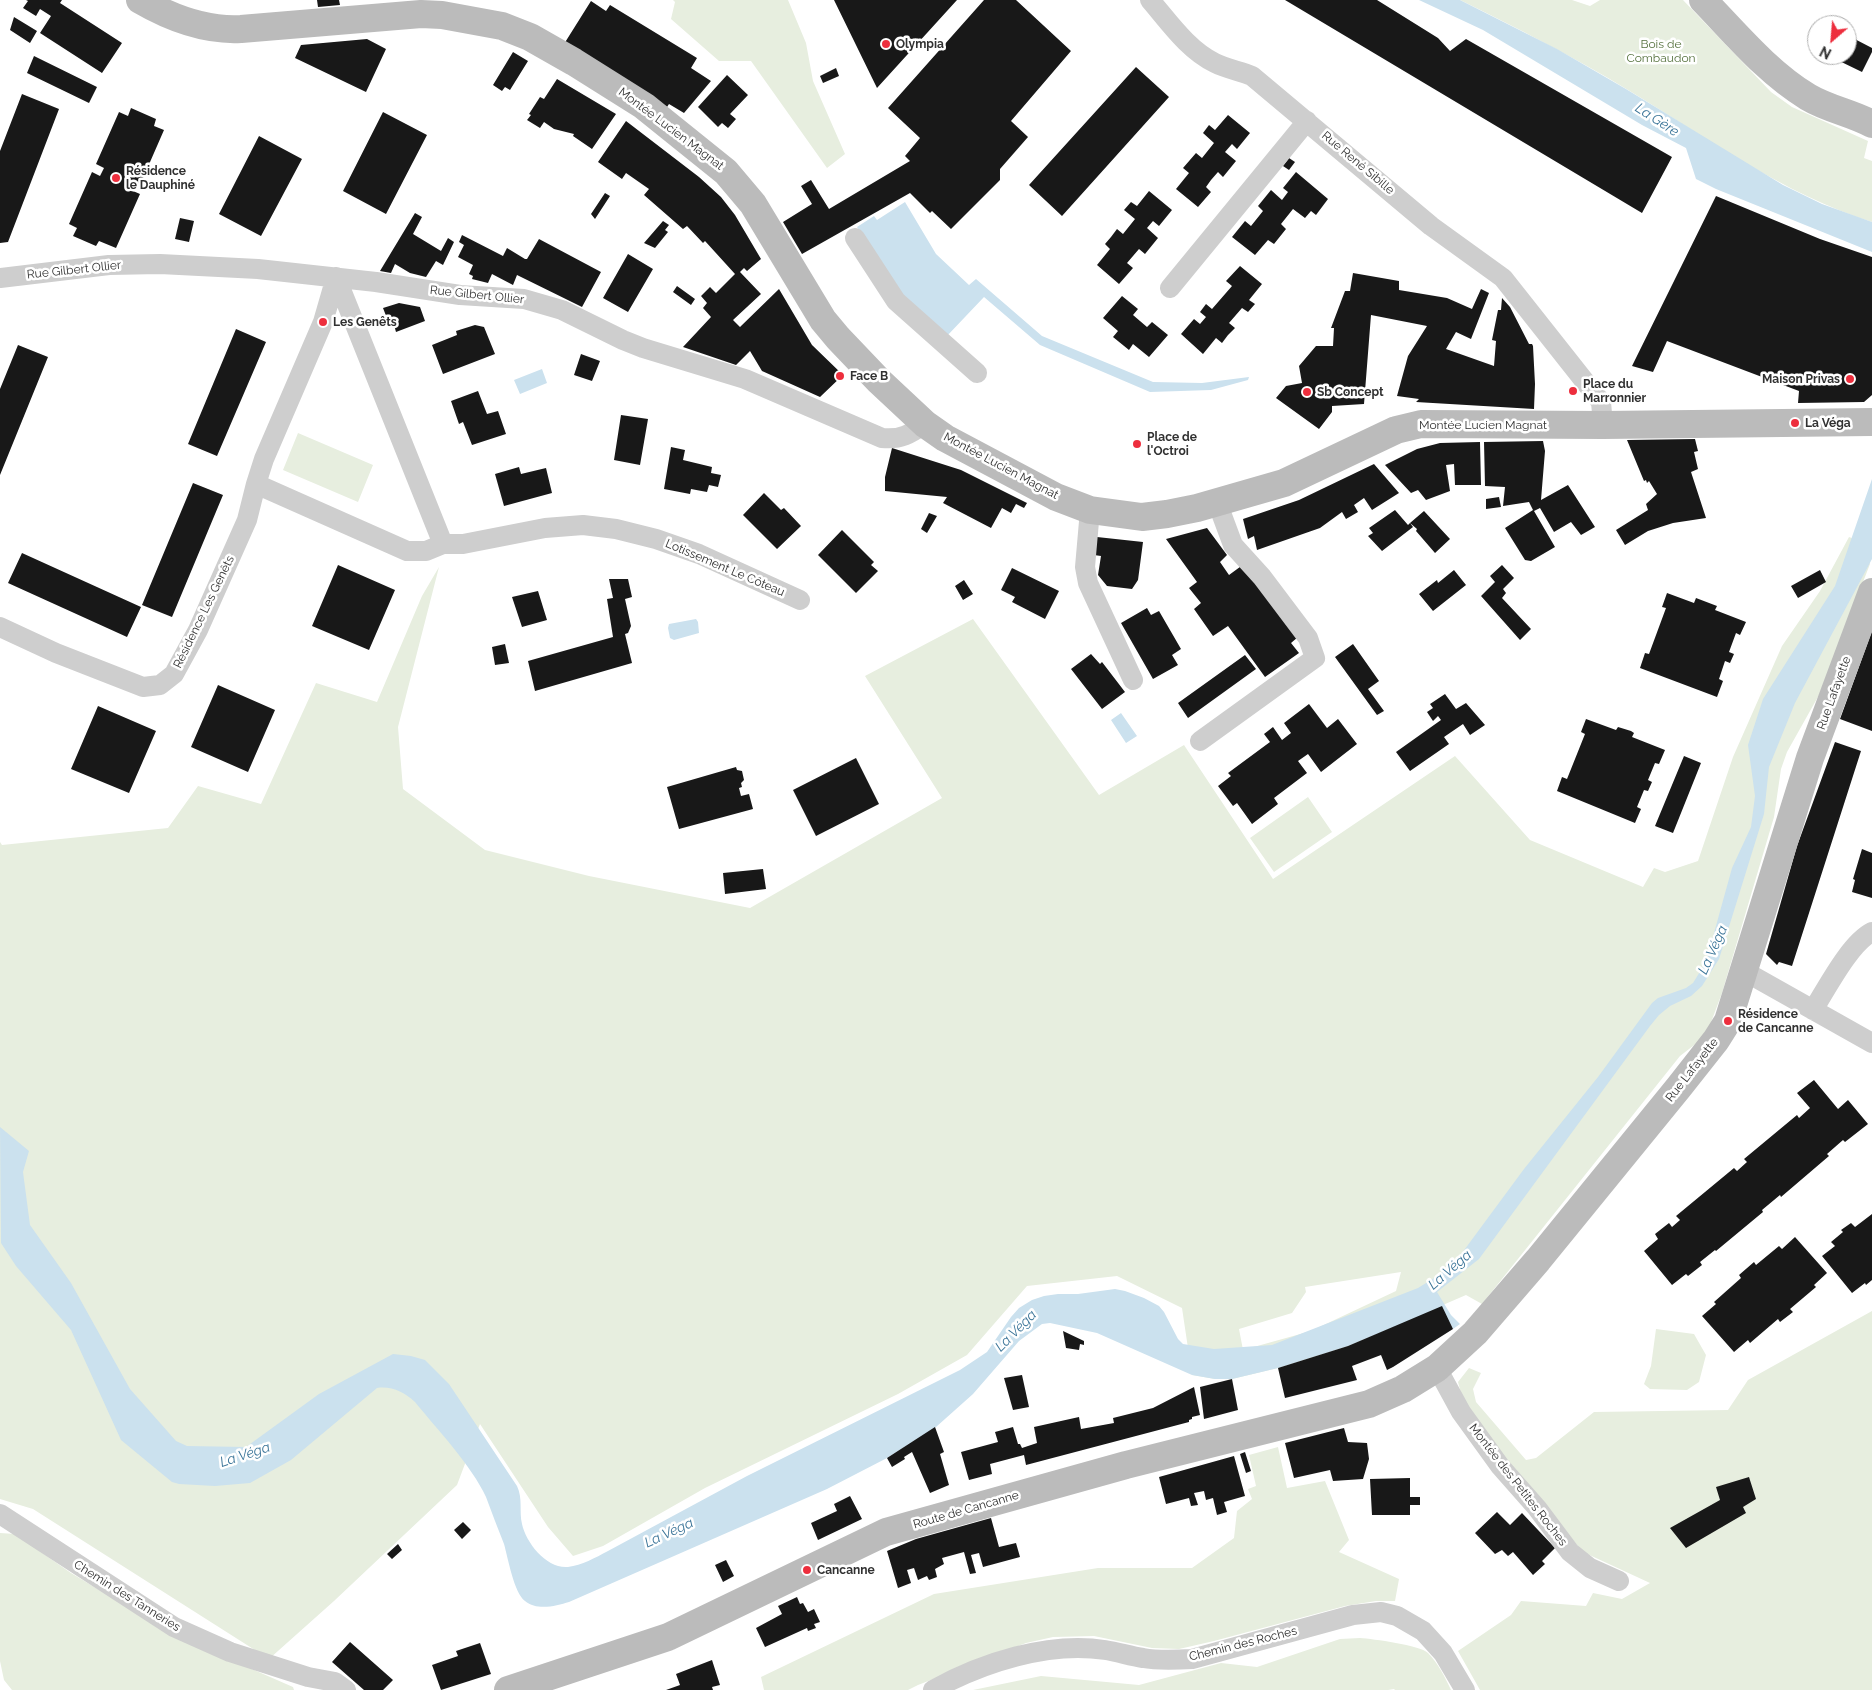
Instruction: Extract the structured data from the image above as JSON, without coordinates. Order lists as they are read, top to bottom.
{
  "streets": {
    "main road": ["Montée Lucien Magnat", "Rue Lafayette", "Route de Cancanne"],
    "street": [
      "Rue René Sibille",
      "Rue Gilbert Ollier",
      "Lotissement Le Côteau",
      "Résidence Les Genêts",
      "Montée des Petites Roches",
      "Chemin des Tanneries",
      "Chemin des Roches"
    ]
  },
  "crossings": [
    ["Montée Lucien Magnat", "Rue René Sibille"],
    ["Montée Lucien Magnat", "Rue Gilbert Ollier"],
    ["Rue Gilbert Ollier", "Résidence Les Genêts"],
    ["Rue Lafayette", "Montée des Petites Roches"],
    ["Rue Lafayette", "Route de Cancanne"],
    ["Montée des Petites Roches", "Route de Cancanne"]
  ],
  "water": ["La Gère", "La Véga"],
  "parks": ["Bois de Combaudon"],
  "places": [
    "Olympia",
    "Résidence le Dauphiné",
    "Les Genêts",
    "Face B",
    "Maison Privas",
    "Place du Marronnier",
    "Sb Concept",
    "La Véga",
    "Place de l'Octroi",
    "Résidence de Cancanne",
    "Cancanne"
  ],
  "north": "bottom left"
}
